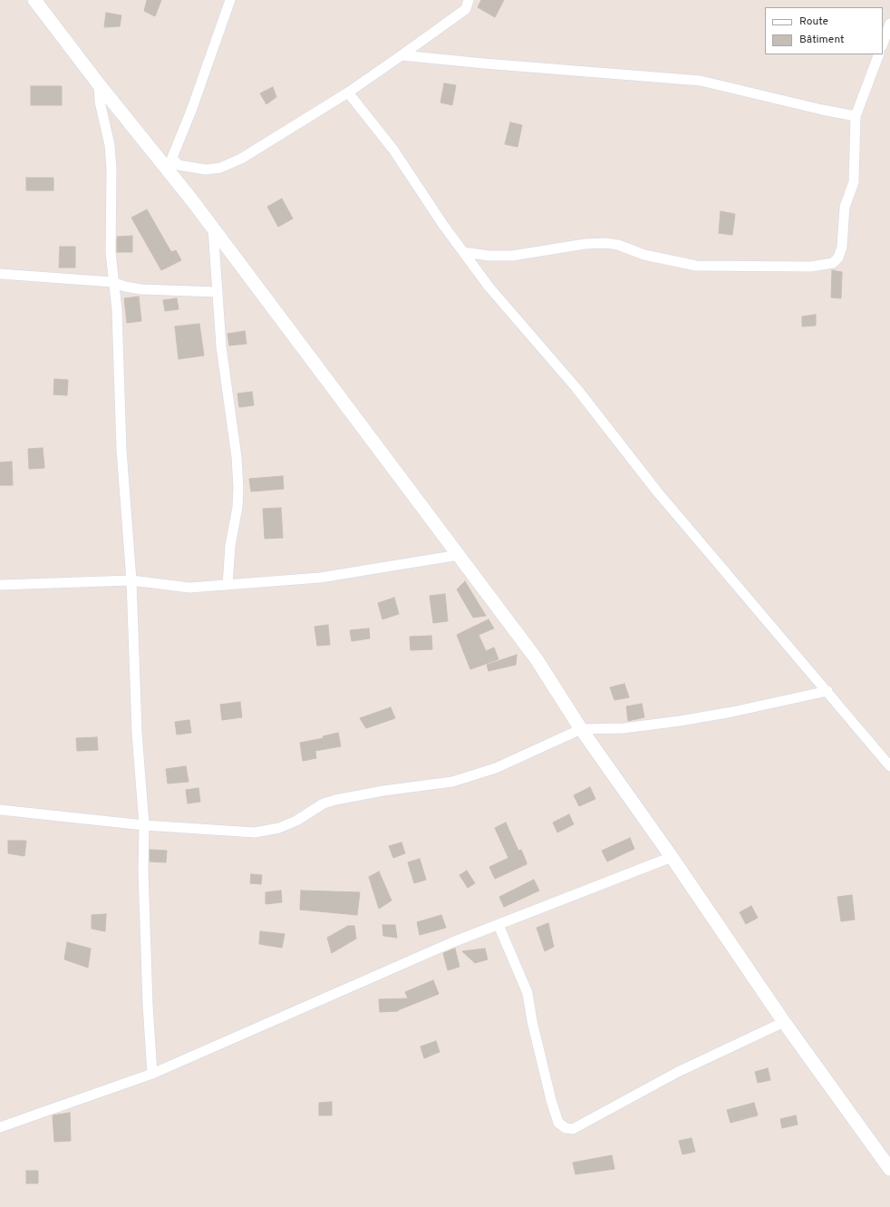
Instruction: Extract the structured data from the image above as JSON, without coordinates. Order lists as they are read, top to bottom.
{
  "legend": ["Route", "Bâtiment"]
}
